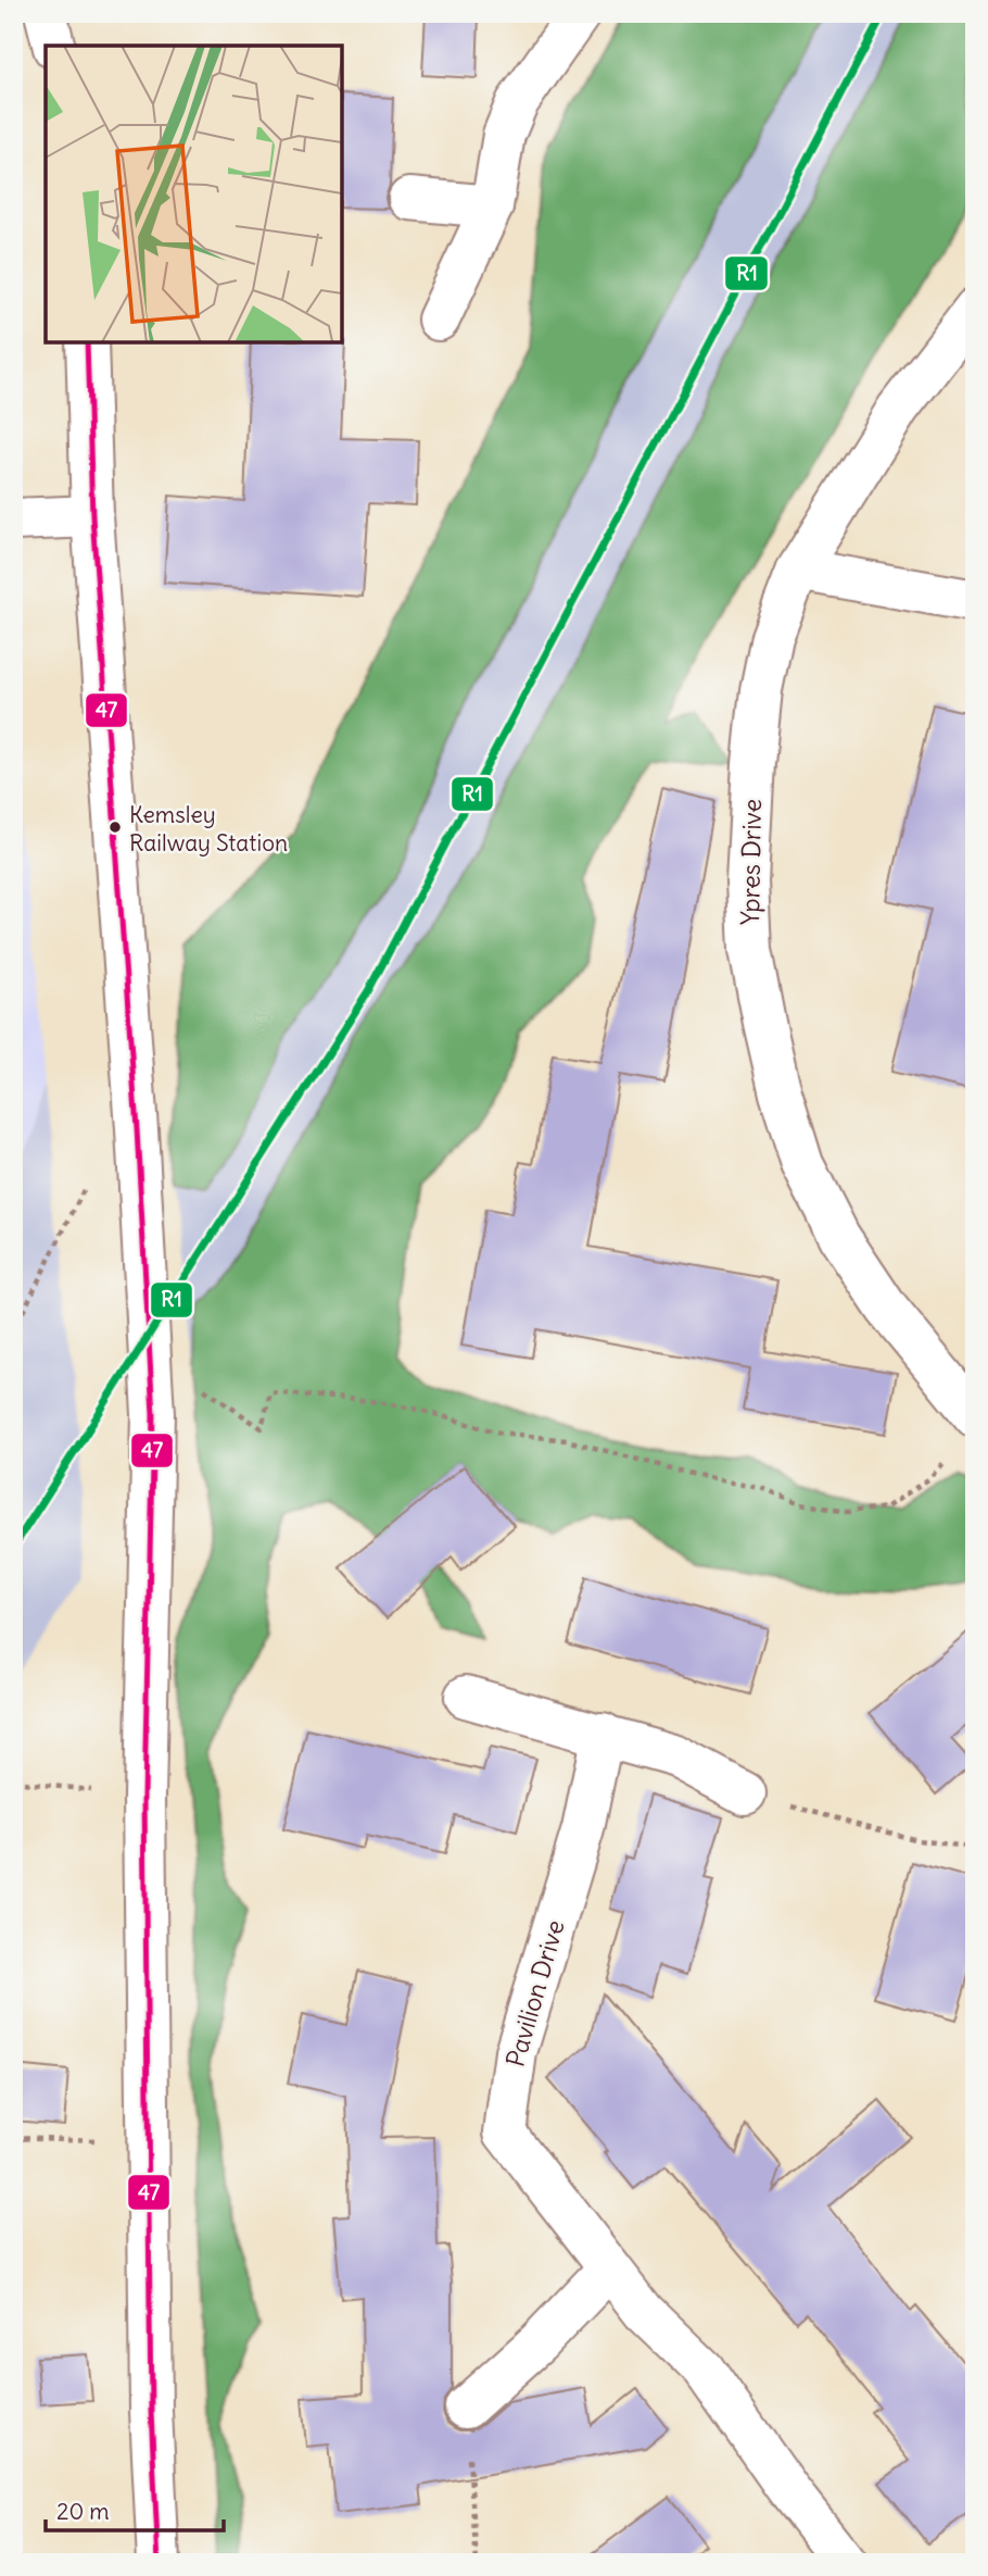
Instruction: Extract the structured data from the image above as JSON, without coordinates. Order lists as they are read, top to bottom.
{
  "streets": {
    "street": ["Ypres Drive", "Pavilion Drive"]
  },
  "places": ["Kemsley Railway Station"],
  "lines": ["transit line R1", "transit line 47"],
  "scale_bar": "20 m"
}
